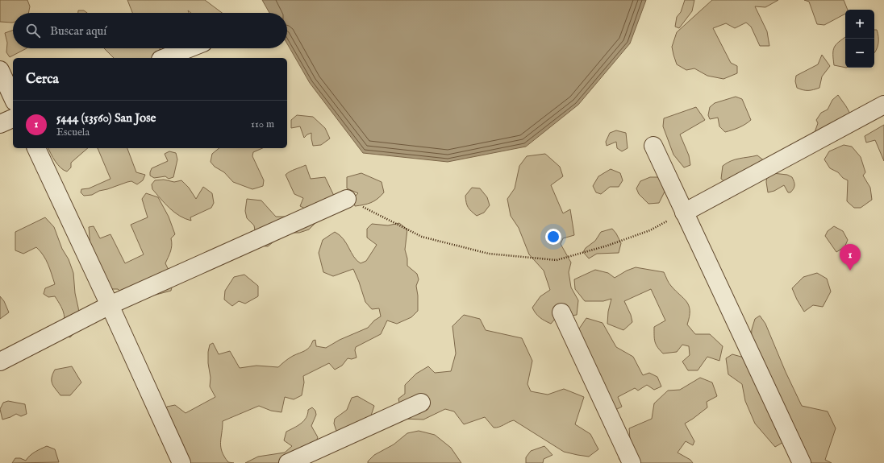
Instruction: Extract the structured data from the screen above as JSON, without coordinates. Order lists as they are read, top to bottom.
{
  "page": {
    "map_buttons": ["+", "−"],
    "search": "Buscar aquí",
    "heading": "Cerca",
    "list": [
      {
        "mark": "1",
        "name": "5444 (13560) San Jose",
        "note": "Escuela",
        "value": "110 m"
      }
    ],
    "pins": "1"
  }
}
